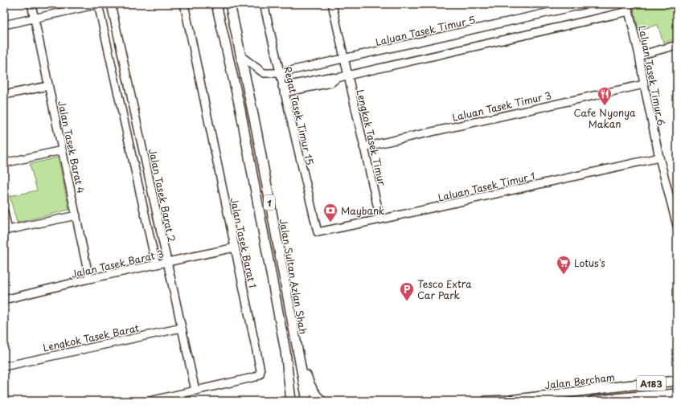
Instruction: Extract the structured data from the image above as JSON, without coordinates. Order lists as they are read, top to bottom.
{
  "streets": {
    "main road": [
      "1",
      "Jalan Sultan Azlan Shah",
      "Jalan Bercham",
      "A183"
    ],
    "street": [
      "Laluan Tasek Timur 5",
      "Laluan Tasek Timur 6",
      "Laluan Tasek Timur 3",
      "Regat Tasek Timur 15",
      "Lengkok Tasek Timur",
      "Jalan Tasek Barat 4",
      "Laluan Tasek Timur 1",
      "Jalan Tasek Barat 2",
      "Jalan Tasek Barat 1",
      "Jalan Tasek Barat 3",
      "Lengkok Tasek Barat"
    ]
  },
  "crossings": [
    ["Laluan Tasek Timur 5", "Lengkok Tasek Timur"],
    ["Laluan Tasek Timur 6", "Laluan Tasek Timur 3"],
    ["Laluan Tasek Timur 6", "Laluan Tasek Timur 1"],
    ["Laluan Tasek Timur 3", "Lengkok Tasek Timur"],
    ["Regat Tasek Timur 15", "Laluan Tasek Timur 1"],
    ["Lengkok Tasek Timur", "Laluan Tasek Timur 1"],
    ["Jalan Tasek Barat 4", "Jalan Tasek Barat 3"],
    ["Jalan Tasek Barat 2", "Jalan Tasek Barat 1"],
    ["Jalan Tasek Barat 2", "Jalan Tasek Barat 3"],
    ["Jalan Tasek Barat 2", "Lengkok Tasek Barat"],
    ["Jalan Tasek Barat 1", "Jalan Tasek Barat 3"]
  ],
  "places": {
    "restaurant": ["Cafe Nyonya Makan"],
    "bank": ["Maybank"],
    "supermarket": ["Lotus's"],
    "parking": ["Tesco Extra Car Park"]
  }
}
